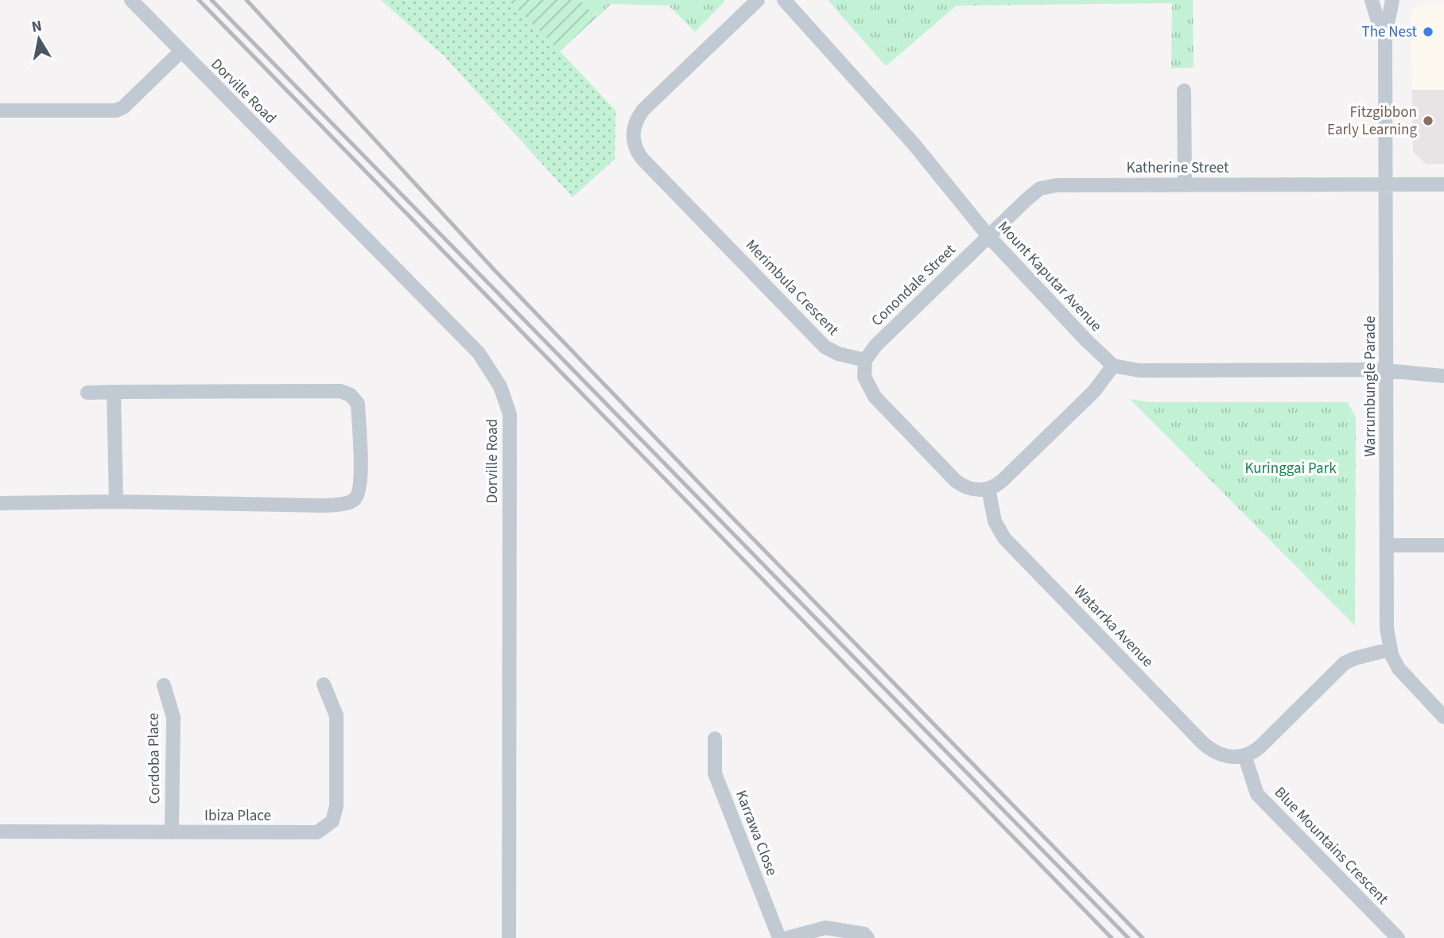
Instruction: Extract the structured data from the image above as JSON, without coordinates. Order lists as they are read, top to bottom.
{
  "streets": {
    "street": [
      "Dorville Road",
      "Katherine Street",
      "Mount Kaputar Avenue",
      "Conondale Street",
      "Merimbula Crescent",
      "Warrumbungle Parade",
      "Watarrka Avenue",
      "Cordoba Place",
      "Ibiza Place",
      "Karrawa Close",
      "Blue Mountains Crescent"
    ]
  },
  "crossings": [
    ["Katherine Street", "Mount Kaputar Avenue"],
    ["Katherine Street", "Conondale Street"],
    ["Katherine Street", "Warrumbungle Parade"],
    ["Mount Kaputar Avenue", "Conondale Street"],
    ["Conondale Street", "Merimbula Crescent"],
    ["Watarrka Avenue", "Blue Mountains Crescent"],
    ["Cordoba Place", "Ibiza Place"]
  ],
  "parks": ["Kuringgai Park"],
  "places": ["The Nest", "Fitzgibbon Early Learning"],
  "north": "top"
}
